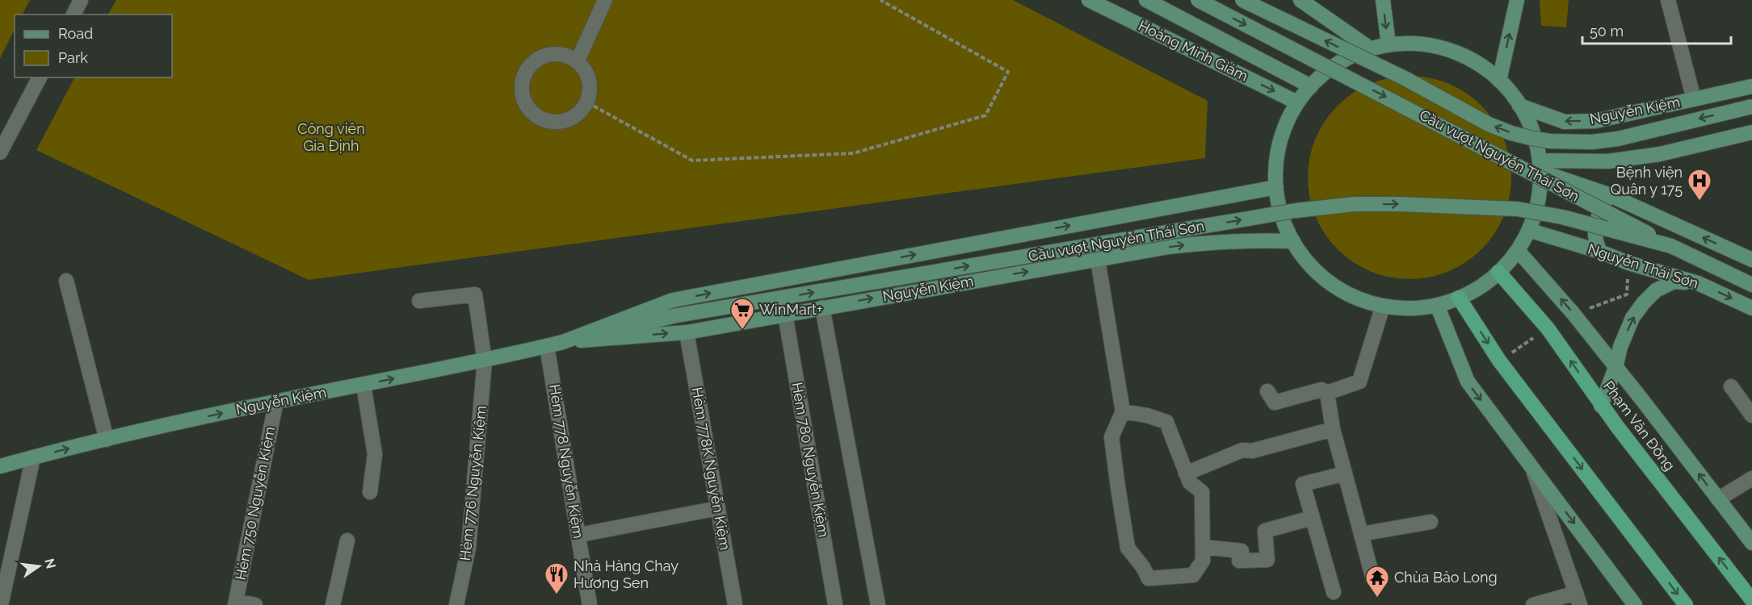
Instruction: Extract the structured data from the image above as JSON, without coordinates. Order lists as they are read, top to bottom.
{
  "streets": {
    "highway": ["Phạm Văn Đồng"],
    "main road": [
      "Hoàng Minh Giám",
      "Nguyễn Kiệm",
      "Cầu vượt Nguyễn Thái Sơn",
      "Nguyễn Thái Sơn"
    ],
    "street": [
      "Hẻm 780 Nguyễn Kiệm",
      "Hẻm 778 Nguyễn Kiệm",
      "Hẻm 778K Nguyễn Kiệm",
      "Hẻm 776 Nguyễn Kiệm",
      "Hẻm 750 Nguyễn Kiệm"
    ]
  },
  "crossings": [
    ["Nguyễn Kiệm", "Cầu vượt Nguyễn Thái Sơn"],
    ["Nguyễn Kiệm", "Hẻm 780 Nguyễn Kiệm"],
    ["Nguyễn Kiệm", "Hẻm 778 Nguyễn Kiệm"],
    ["Nguyễn Kiệm", "Hẻm 778K Nguyễn Kiệm"],
    ["Nguyễn Kiệm", "Hẻm 776 Nguyễn Kiệm"],
    ["Nguyễn Kiệm", "Hẻm 750 Nguyễn Kiệm"]
  ],
  "one_way": ["Nguyễn Kiệm"],
  "parks": ["Công viên Gia Định"],
  "places": {
    "hospital": ["Bệnh viện Quân y 175"],
    "supermarket": ["WinMart+"],
    "restaurant": ["Nhà Hàng Chay Hương Sen"],
    "temple": ["Chùa Bảo Long"]
  },
  "legend": ["Road", "Park"],
  "scale_bar": "50 m",
  "north": "right"
}
